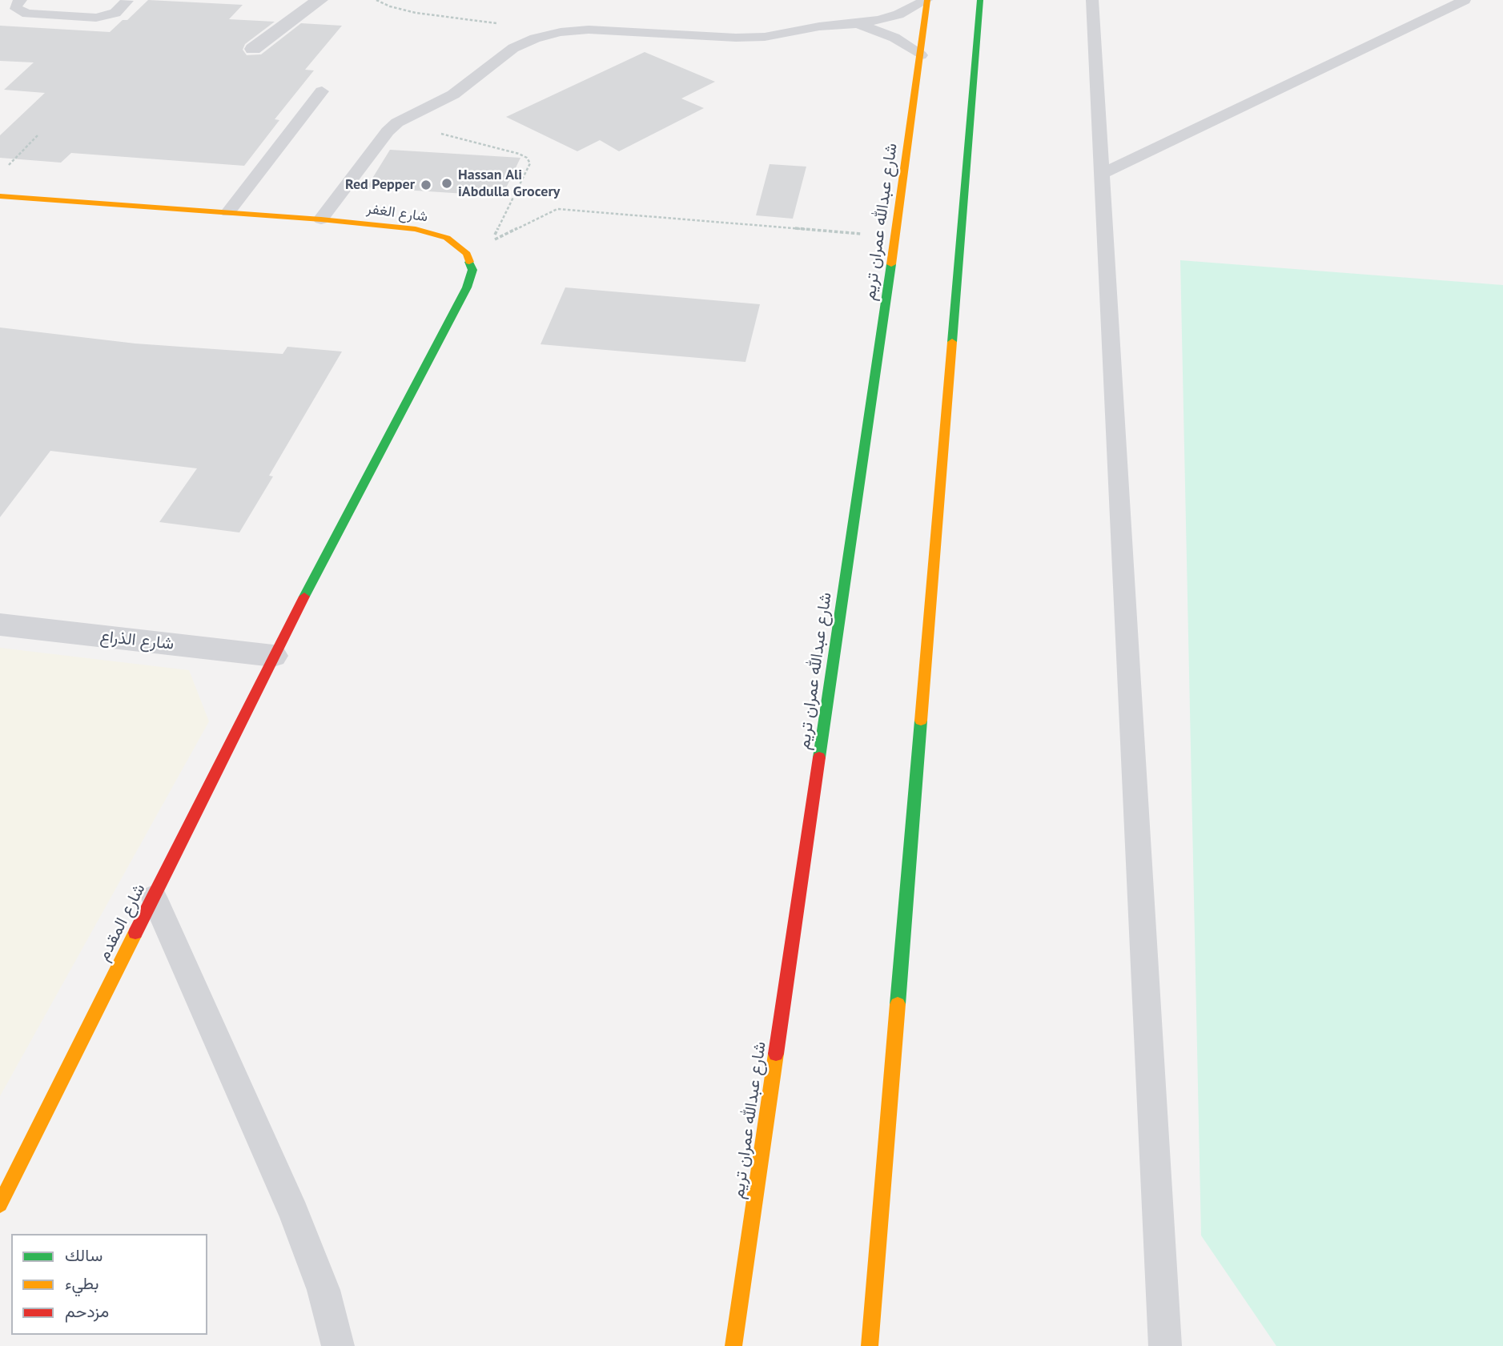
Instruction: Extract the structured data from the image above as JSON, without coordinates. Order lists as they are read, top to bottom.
{
  "streets": {
    "street": [
      "شارع الغفر",
      "شارع عبدالله عمران تريم",
      "شارع الذراع",
      "شارع المقدم"
    ]
  },
  "crossings": [
    ["شارع الغفر", "شارع الذراع"],
    ["شارع الغفر", "شارع المقدم"],
    ["شارع الذراع", "شارع المقدم"]
  ],
  "places": ["Hassan Ali iAbdulla Grocery", "Red Pepper"],
  "legend": ["سالك", "بطيء", "مزدحم"]
}
